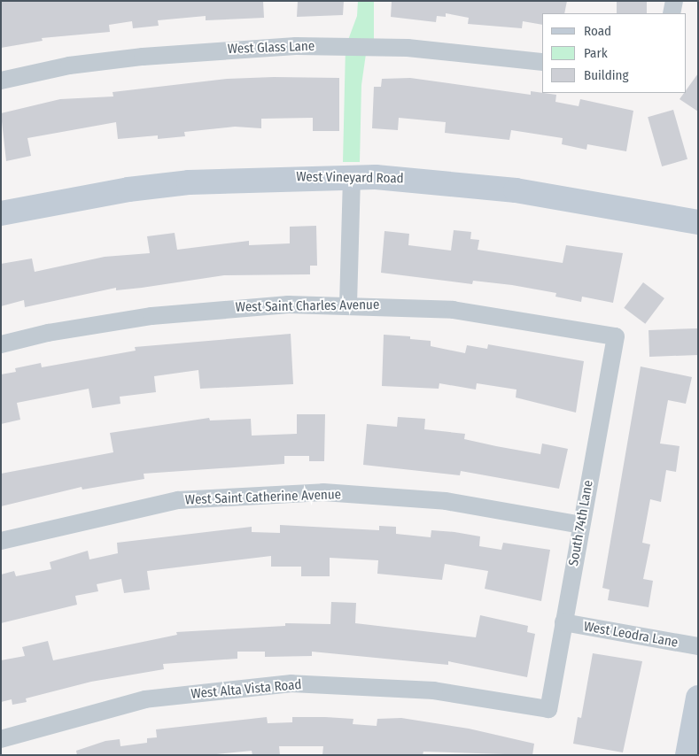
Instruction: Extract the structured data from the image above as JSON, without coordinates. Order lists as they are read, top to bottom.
{
  "streets": {
    "street": [
      "West Glass Lane",
      "West Vineyard Road",
      "West Saint Charles Avenue",
      "West Saint Catherine Avenue",
      "South 74th Lane",
      "West Leodra Lane",
      "West Alta Vista Road"
    ]
  },
  "crossings": [
    ["West Saint Charles Avenue", "South 74th Lane"],
    ["West Saint Catherine Avenue", "South 74th Lane"],
    ["South 74th Lane", "West Leodra Lane"],
    ["South 74th Lane", "West Alta Vista Road"]
  ],
  "legend": ["Road", "Park", "Building"]
}
